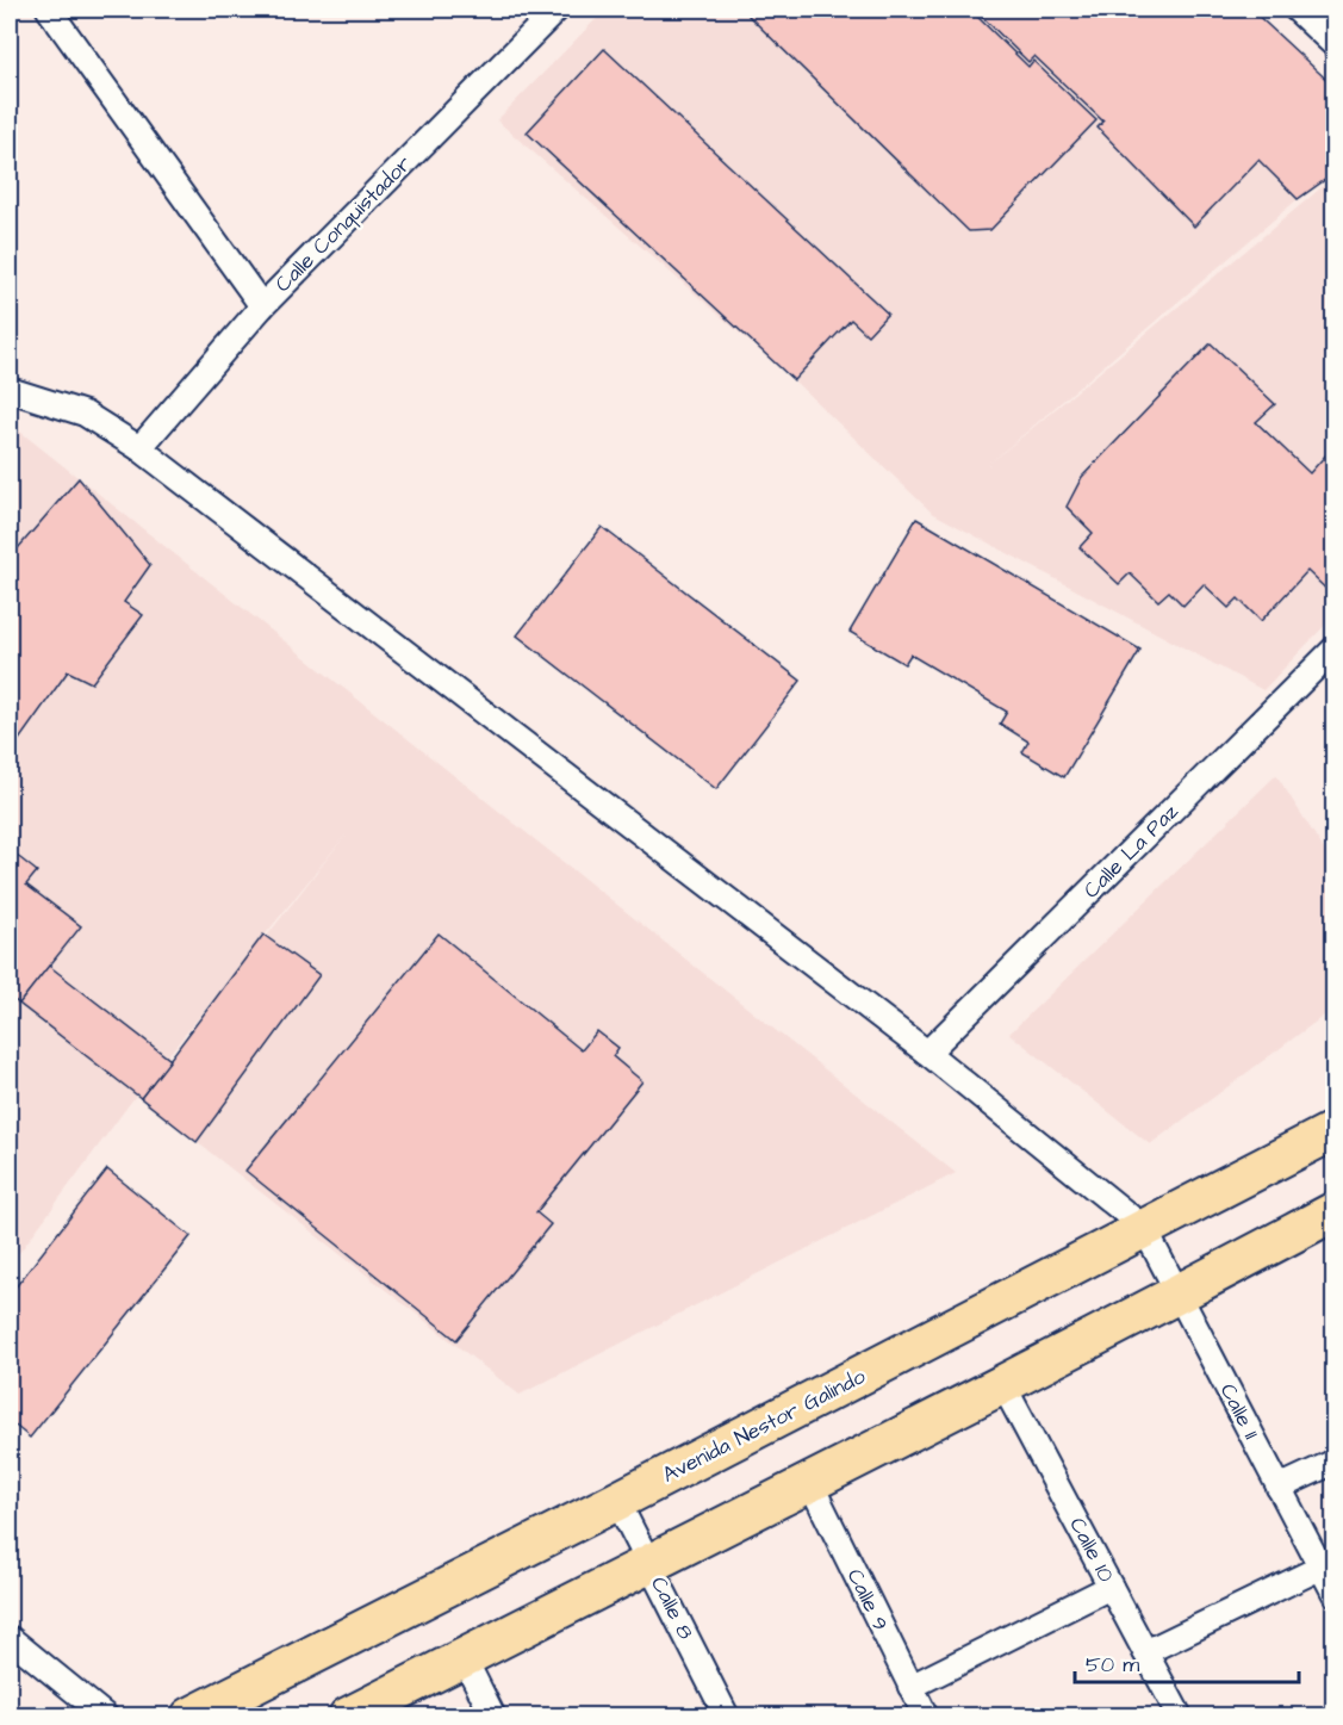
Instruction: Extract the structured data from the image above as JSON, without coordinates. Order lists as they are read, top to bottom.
{
  "streets": {
    "main road": ["Avenida Nestor Galindo"],
    "street": [
      "Calle Conquistador",
      "Calle La Paz",
      "Calle 11",
      "Calle 10",
      "Calle 9",
      "Calle 8"
    ]
  },
  "crossings": [
    ["Calle 11", "Avenida Nestor Galindo"],
    ["Avenida Nestor Galindo", "Calle 8"]
  ],
  "scale_bar": "50 m"
}
